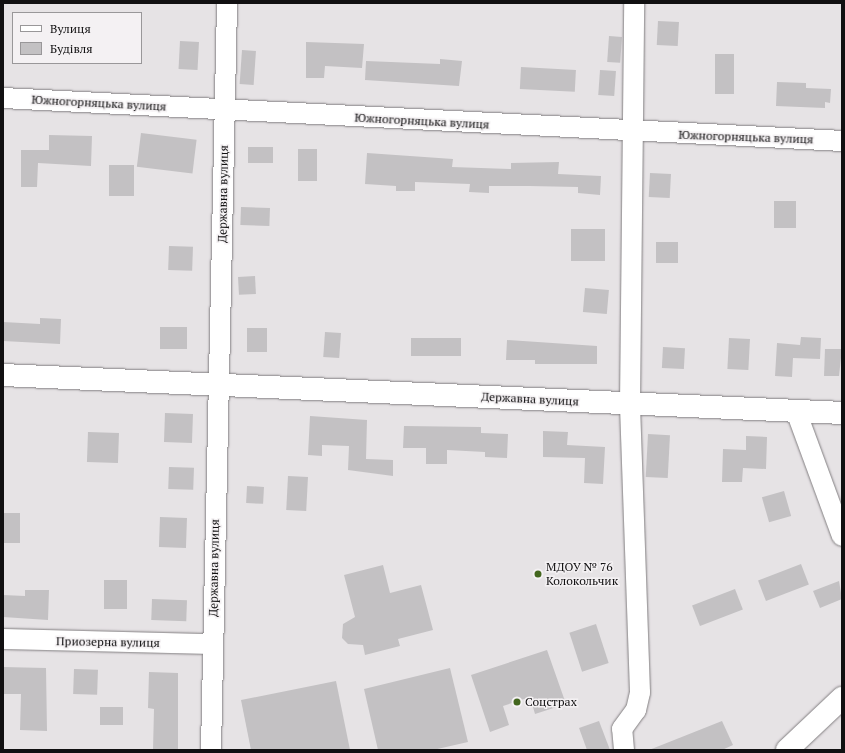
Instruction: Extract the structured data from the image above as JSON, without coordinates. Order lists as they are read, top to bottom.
{
  "streets": {
    "main road": ["Державна вулиця"],
    "street": ["Южногорняцька вулиця", "Приозерна вулиця"]
  },
  "crossings": [
    ["Южногорняцька вулиця", "Державна вулиця"],
    ["Державна вулиця", "Приозерна вулиця"]
  ],
  "places": ["МДОУ № 76 Колокольчик", "Соцстрах"],
  "legend": ["Вулиця", "Будівля"]
}
